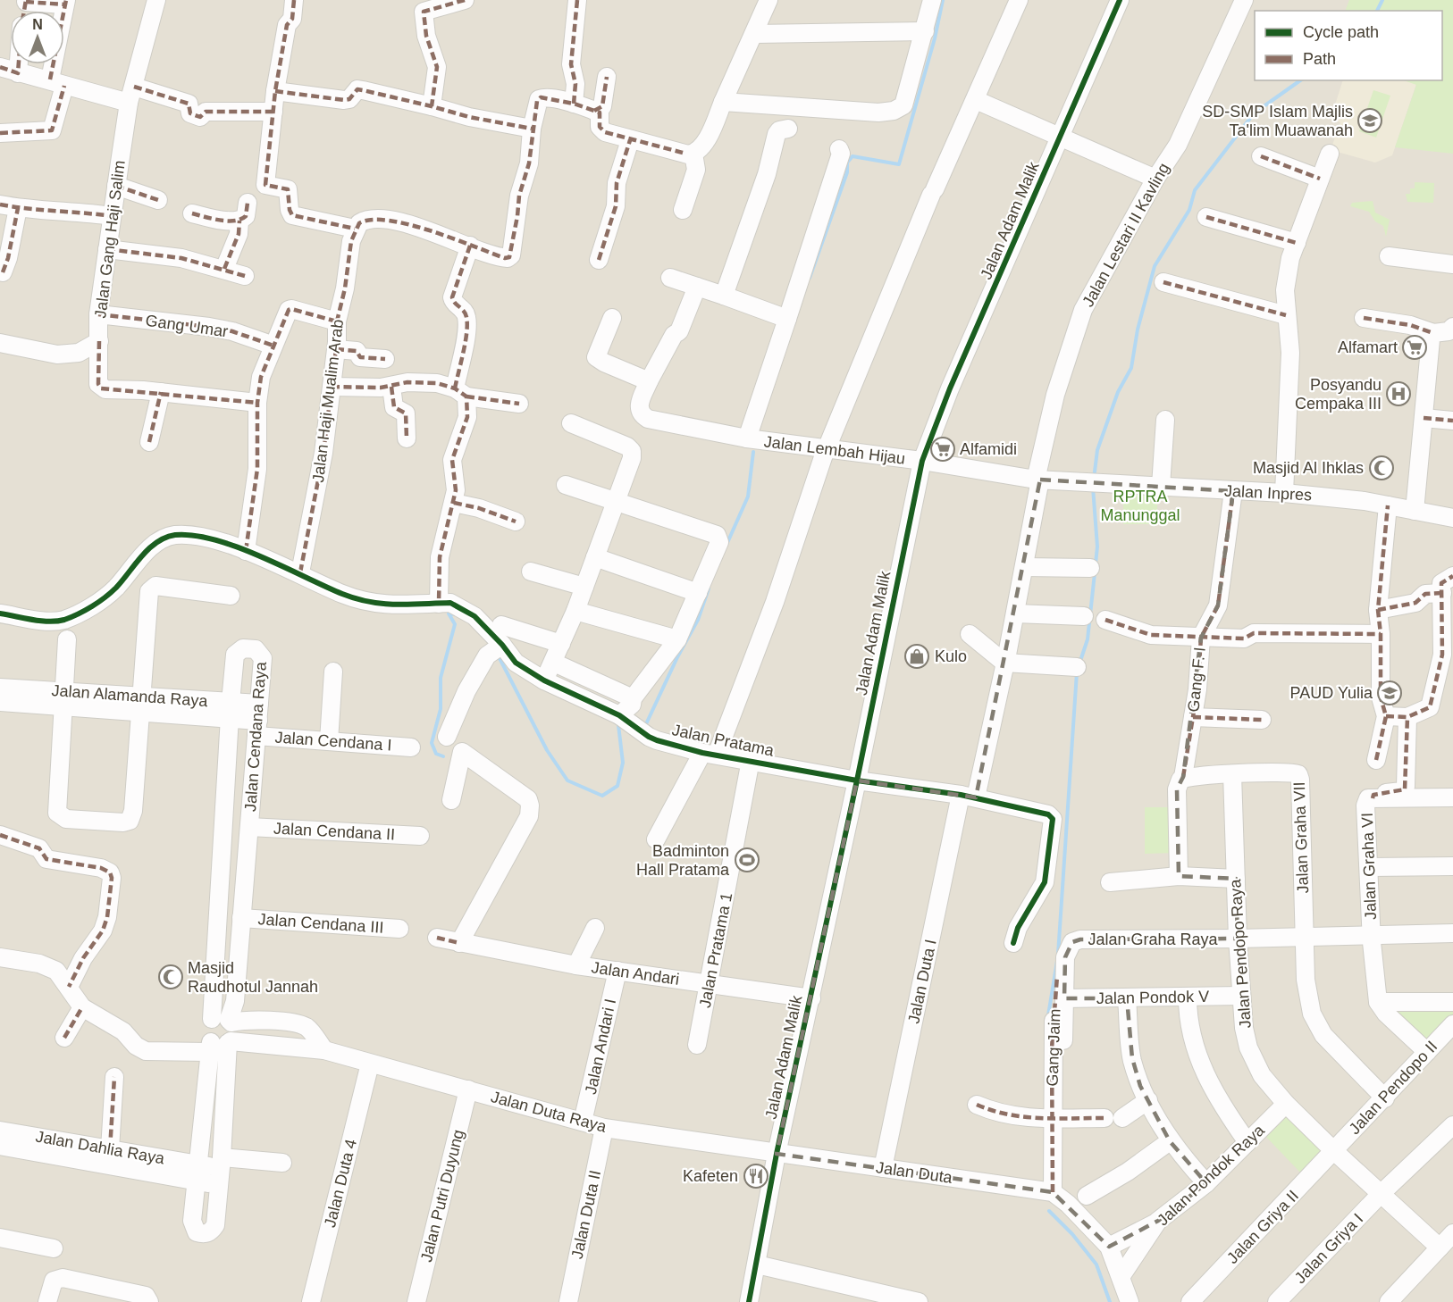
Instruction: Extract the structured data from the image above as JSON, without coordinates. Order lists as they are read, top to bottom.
{
  "streets": {
    "street": [
      "Jalan Adam Malik",
      "Jalan Lestari II Kavling",
      "Jalan Gang Haji Salim",
      "Gang Umar",
      "Jalan Haji Mualim Arab",
      "Jalan Lembah Hijau",
      "Jalan Inpres",
      "Gang F. I",
      "Jalan Alamanda Raya",
      "Jalan Cendana Raya",
      "Jalan Pratama",
      "Jalan Cendana I",
      "Jalan Cendana II",
      "Jalan Graha VII",
      "Jalan Graha VI",
      "Jalan Cendana III",
      "Jalan Graha Raya",
      "Jalan Pratama 1",
      "Jalan Pendopo Raya",
      "Jalan Andari",
      "Jalan Duta I",
      "Jalan Pondok V",
      "Jalan Andari I",
      "Gang Jaim",
      "Jalan Pendopo II",
      "Jalan Duta Raya",
      "Jalan Dahlia Raya",
      "Jalan Duta",
      "Jalan Pondok Raya",
      "Jalan Duta 4",
      "Jalan Putri Duyung",
      "Jalan Duta II",
      "Jalan Griya II",
      "Jalan Griya I"
    ]
  },
  "crossings": [
    ["Jalan Adam Malik", "Jalan Lembah Hijau"],
    ["Jalan Adam Malik", "Jalan Inpres"],
    ["Jalan Adam Malik", "Jalan Pratama"],
    ["Jalan Adam Malik", "Jalan Andari"],
    ["Jalan Adam Malik", "Jalan Duta Raya"],
    ["Jalan Adam Malik", "Jalan Duta"],
    ["Jalan Lestari II Kavling", "Jalan Inpres"],
    ["Jalan Lestari II Kavling", "Jalan Duta I"],
    ["Jalan Gang Haji Salim", "Gang Umar"],
    ["Jalan Haji Mualim Arab", "Jalan Pratama"],
    ["Jalan Lembah Hijau", "Jalan Inpres"],
    ["Jalan Inpres", "Gang F. I"],
    ["Jalan Alamanda Raya", "Jalan Cendana Raya"],
    ["Jalan Alamanda Raya", "Jalan Cendana I"],
    ["Jalan Cendana Raya", "Jalan Cendana I"],
    ["Jalan Cendana Raya", "Jalan Cendana II"],
    ["Jalan Cendana Raya", "Jalan Cendana III"],
    ["Jalan Pratama", "Jalan Pratama 1"],
    ["Jalan Pratama", "Jalan Duta I"],
    ["Jalan Graha VII", "Jalan Graha Raya"],
    ["Jalan Graha VII", "Jalan Pendopo Raya"],
    ["Jalan Graha VI", "Jalan Graha Raya"],
    ["Jalan Graha Raya", "Jalan Pendopo Raya"],
    ["Jalan Graha Raya", "Jalan Pondok V"],
    ["Jalan Pratama 1", "Jalan Andari"],
    ["Jalan Pendopo Raya", "Jalan Pondok V"],
    ["Jalan Pendopo Raya", "Jalan Pendopo II"],
    ["Jalan Pendopo Raya", "Jalan Pondok Raya"],
    ["Jalan Pendopo Raya", "Jalan Griya II"],
    ["Jalan Pendopo Raya", "Jalan Griya I"],
    ["Jalan Andari", "Jalan Andari I"],
    ["Jalan Duta I", "Jalan Duta"],
    ["Jalan Andari I", "Jalan Duta Raya"],
    ["Gang Jaim", "Jalan Duta"],
    ["Jalan Pendopo II", "Jalan Griya II"],
    ["Jalan Duta Raya", "Jalan Duta"],
    ["Jalan Duta Raya", "Jalan Duta 4"],
    ["Jalan Duta Raya", "Jalan Putri Duyung"],
    ["Jalan Duta Raya", "Jalan Duta II"]
  ],
  "parks": ["RPTRA Manunggal"],
  "places": {
    "school or university": ["SD-SMP Islam Majlis Ta'lim Muawanah", "PAUD Yulia"],
    "supermarket": ["Alfamart", "Alfamidi"],
    "hospital": ["Posyandu Cempaka III"],
    "mosque": ["Masjid Al Ihklas", "Masjid Raudhotul Jannah"],
    "shop": ["Kulo"],
    "sports": ["Badminton Hall Pratama"],
    "restaurant": ["Kafeten"]
  },
  "legend": ["Cycle path", "Path"],
  "north": "top"
}
